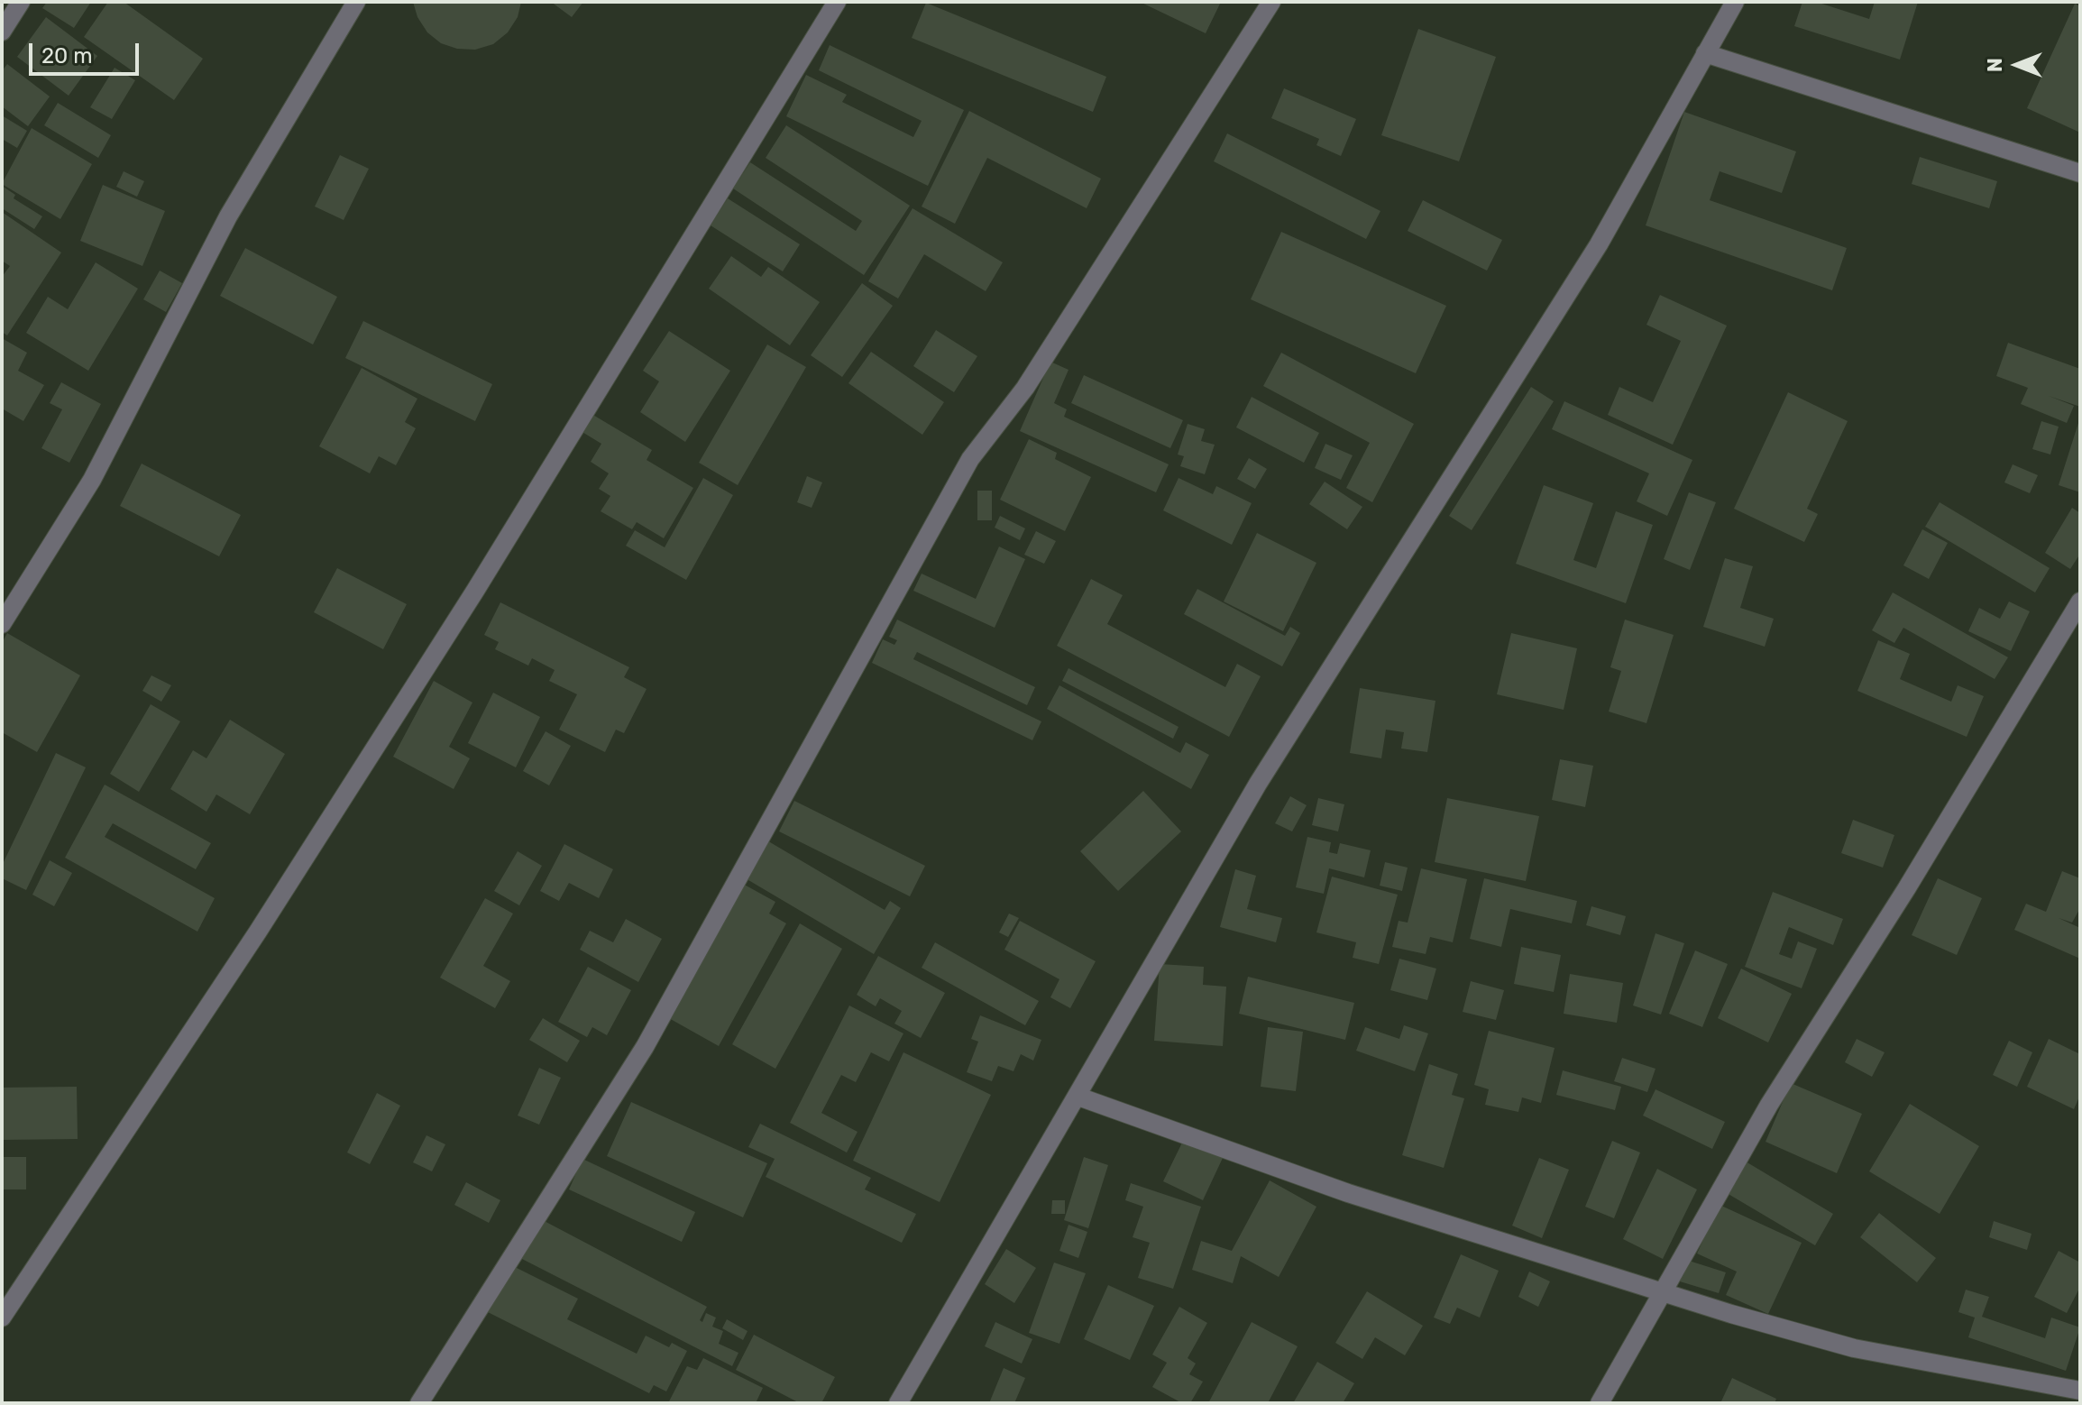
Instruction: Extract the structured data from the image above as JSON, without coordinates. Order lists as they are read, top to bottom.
{
  "scale_bar": "20 m",
  "north": "left"
}
